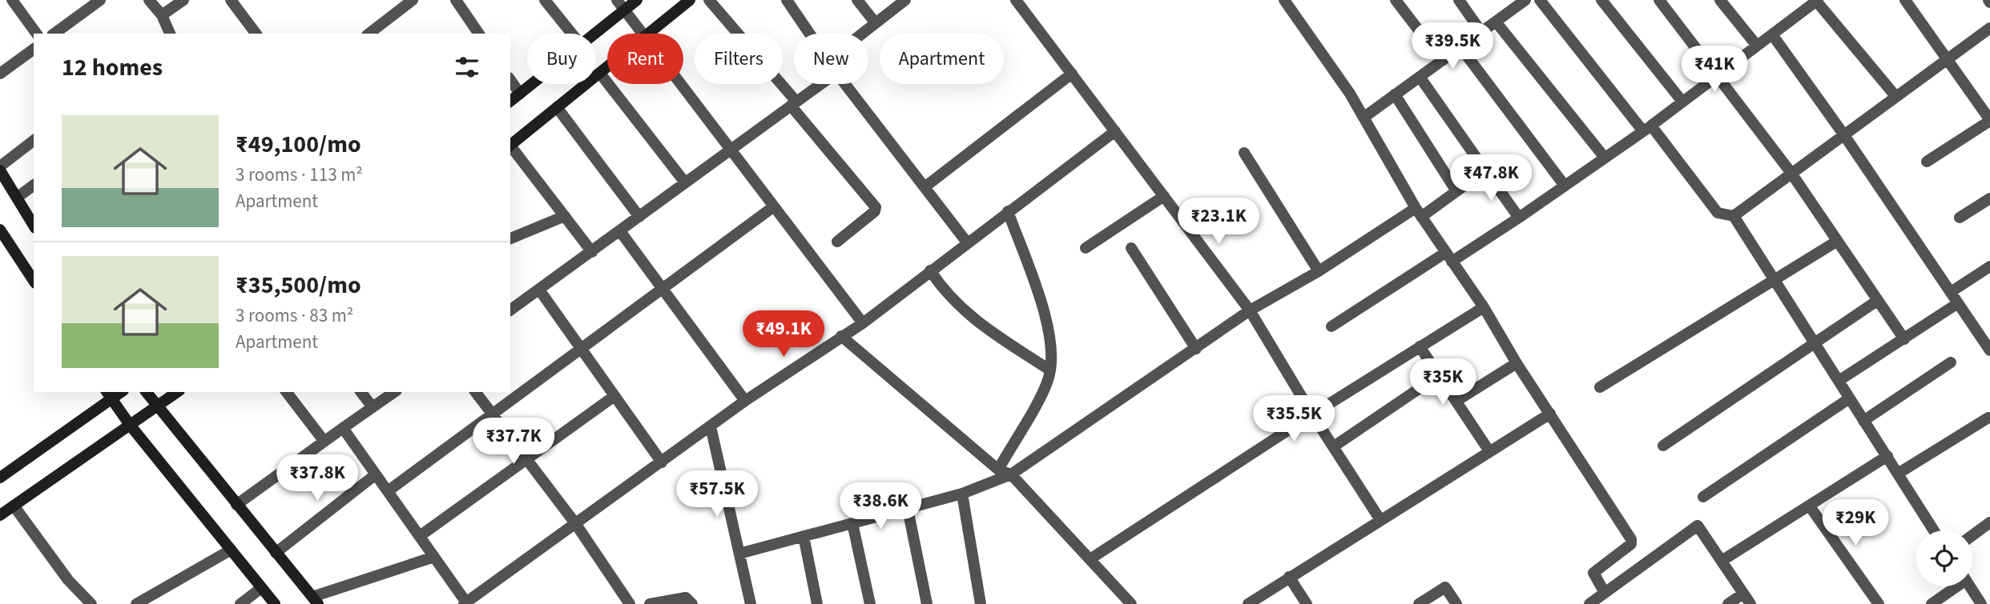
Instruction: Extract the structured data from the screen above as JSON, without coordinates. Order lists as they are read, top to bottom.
{
  "page": {
    "price": [
      "₹39.5K",
      "₹41K",
      "₹47.8K",
      "₹23.1K",
      "₹49.1K",
      "₹35K",
      "₹35.5K",
      "₹37.7K",
      "₹37.8K",
      "₹57.5K",
      "₹38.6K",
      "₹29K"
    ],
    "chip": [
      "Buy",
      "Rent",
      "Filters",
      "New",
      "Apartment"
    ],
    "heading": "12 homes",
    "list": [
      {
        "name": "₹49,100/mo",
        "note": "3 rooms · 113 m² · Apartment"
      },
      {
        "name": "₹35,500/mo",
        "note": "3 rooms · 83 m² · Apartment"
      }
    ]
  }
}
